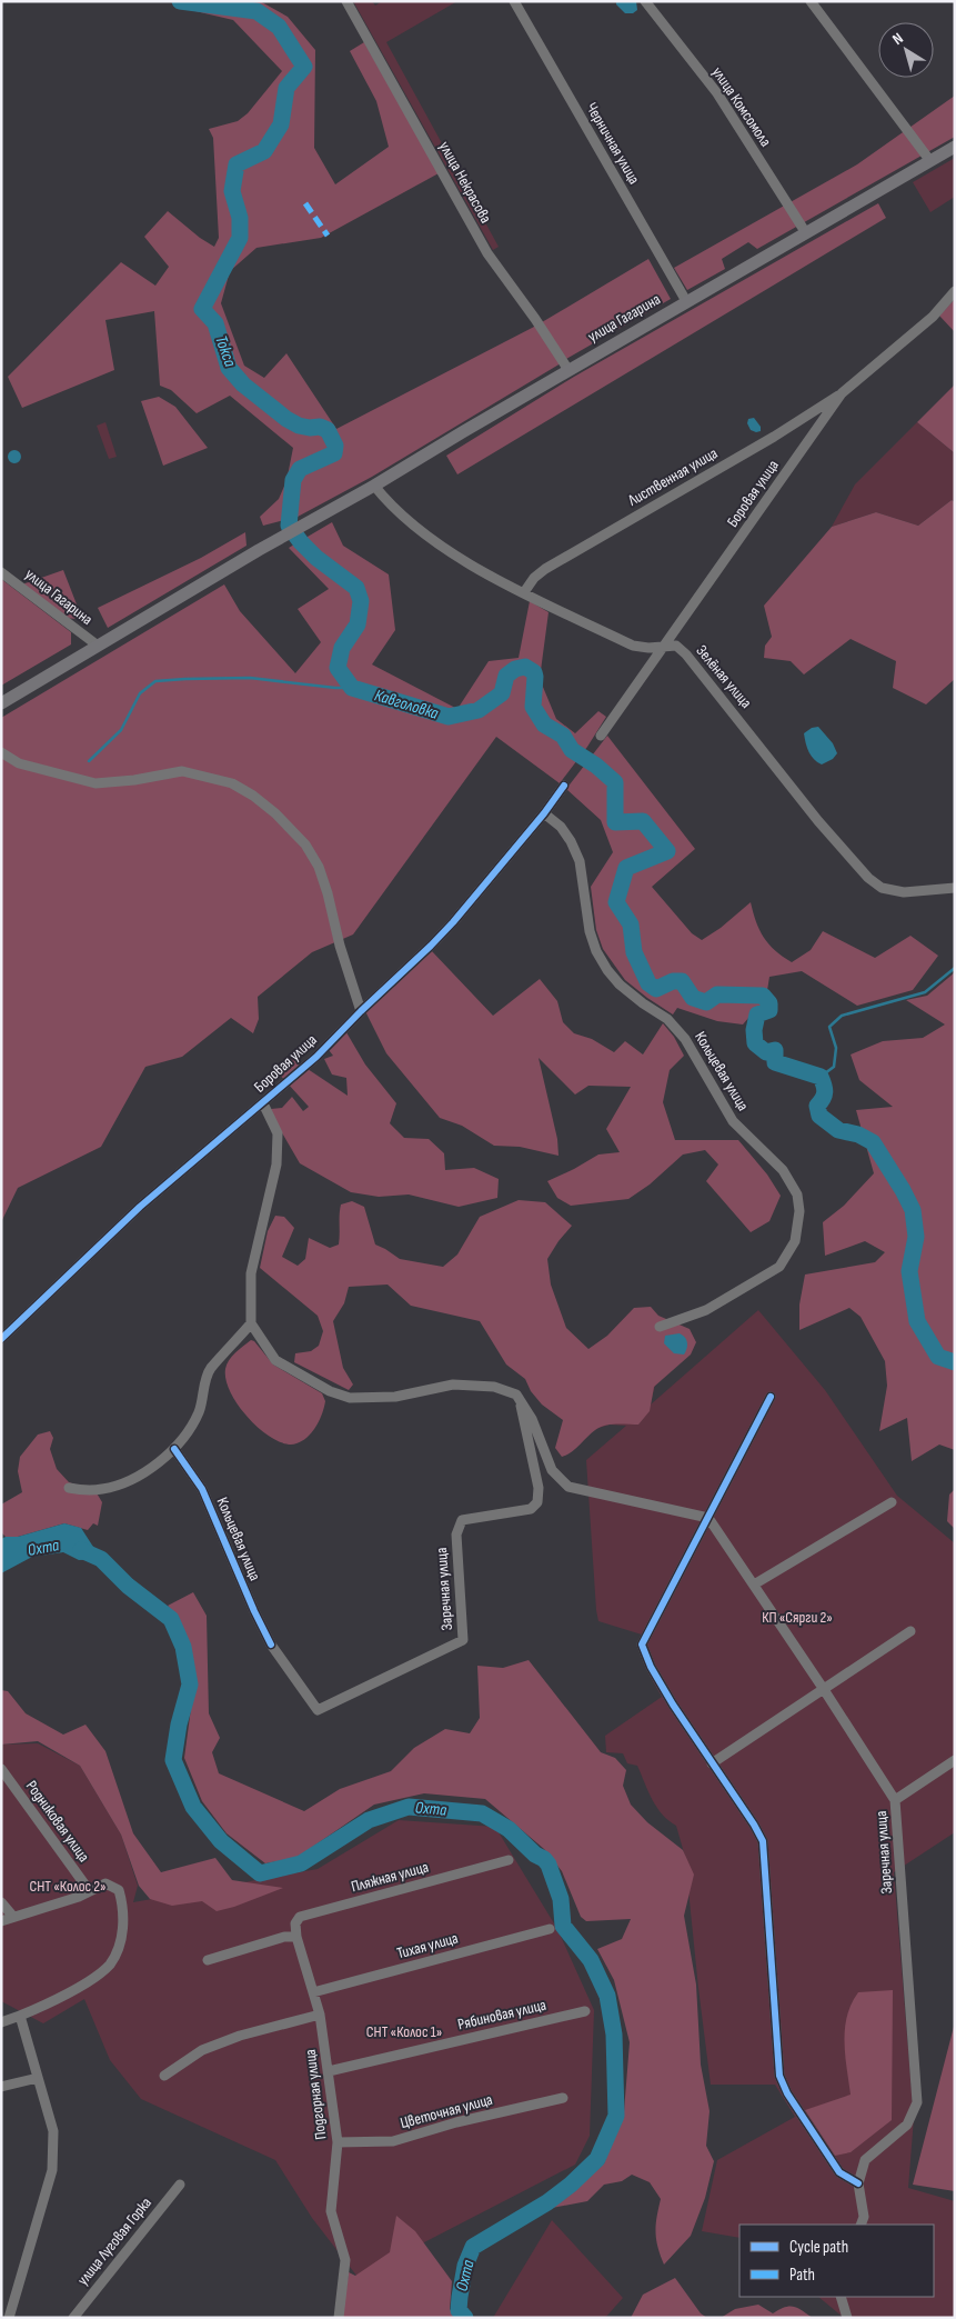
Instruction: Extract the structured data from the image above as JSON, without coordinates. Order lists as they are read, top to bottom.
{
  "streets": {
    "main road": ["улица Гагарина"],
    "street": [
      "улица Комсомола",
      "Черничная улица",
      "улица Некрасова",
      "Лиственная улица",
      "Боровая улица",
      "Зелёная улица",
      "Кольцевая улица",
      "Заречная улица",
      "Родниковая улица",
      "Пляжная улица",
      "Тихая улица",
      "Рябиновая улица",
      "Подгорная улица",
      "Цветочная улица",
      "улица Луговая Горка"
    ]
  },
  "crossings": [
    ["улица Комсомола", "улица Гагарина"],
    ["Черничная улица", "улица Гагарина"],
    ["улица Некрасова", "улица Гагарина"],
    ["улица Гагарина", "Зелёная улица"],
    ["Лиственная улица", "Боровая улица"],
    ["Лиственная улица", "Зелёная улица"],
    ["Боровая улица", "Зелёная улица"],
    ["Боровая улица", "Кольцевая улица"],
    ["Кольцевая улица", "Заречная улица"],
    ["Пляжная улица", "Подгорная улица"],
    ["Тихая улица", "Подгорная улица"],
    ["Рябиновая улица", "Подгорная улица"],
    ["Подгорная улица", "Цветочная улица"]
  ],
  "water": ["Токса", "Кавголовка", "Охта"],
  "parks": ["КП «Сярги 2»", "СНТ «Колос 2»", "СНТ «Колос 1»"],
  "legend": ["Cycle path", "Path"],
  "north": "top left"
}
